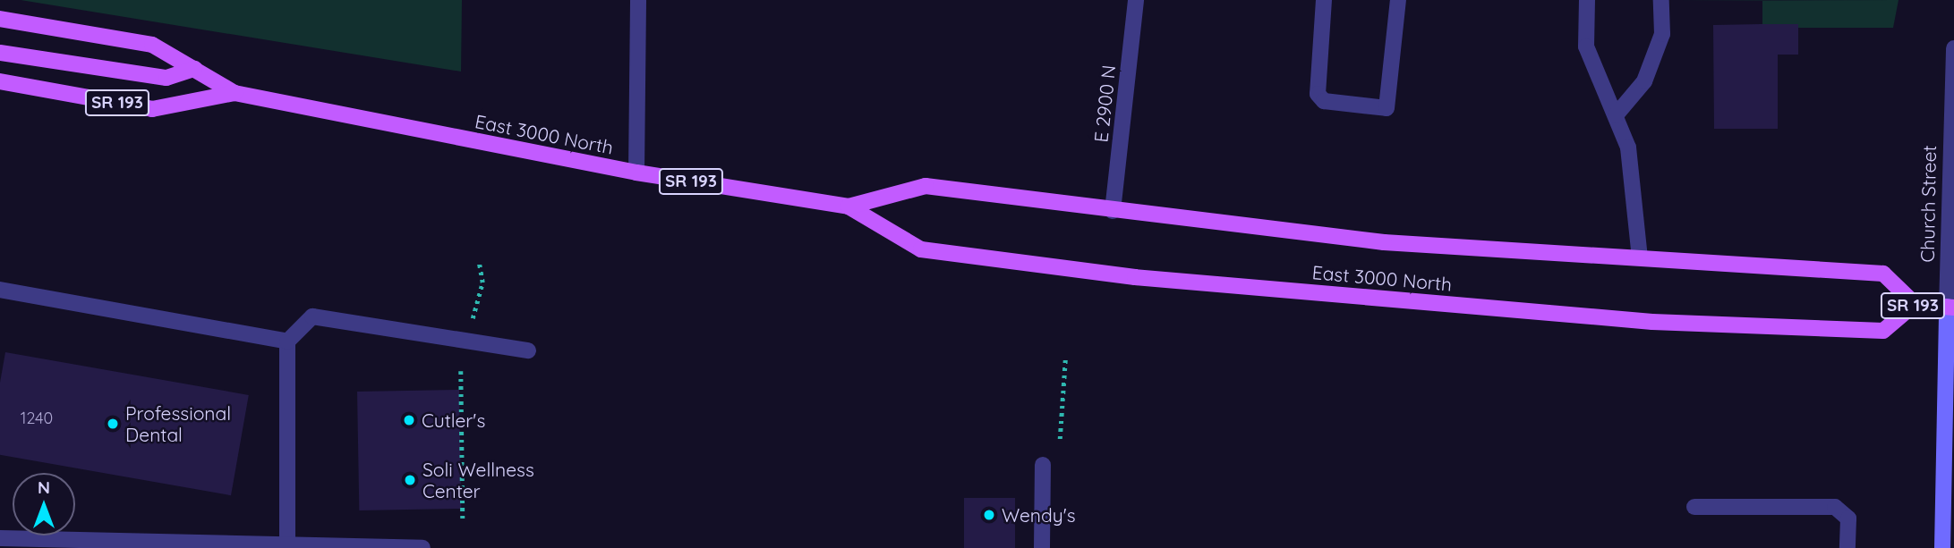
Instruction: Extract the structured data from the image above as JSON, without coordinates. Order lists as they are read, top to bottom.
{
  "streets": {
    "main road": ["SR 193", "East 3000 North"],
    "street": ["E 2900 N", "Church Street"]
  },
  "crossings": [
    ["SR 193", "East 3000 North"],
    ["SR 193", "Church Street"],
    ["E 2900 N", "East 3000 North"]
  ],
  "places": [
    "Cutler's",
    "Professional Dental",
    "Soli Wellness Center",
    "Wendy's"
  ],
  "house_numbers": ["1240"],
  "north": "top"
}
